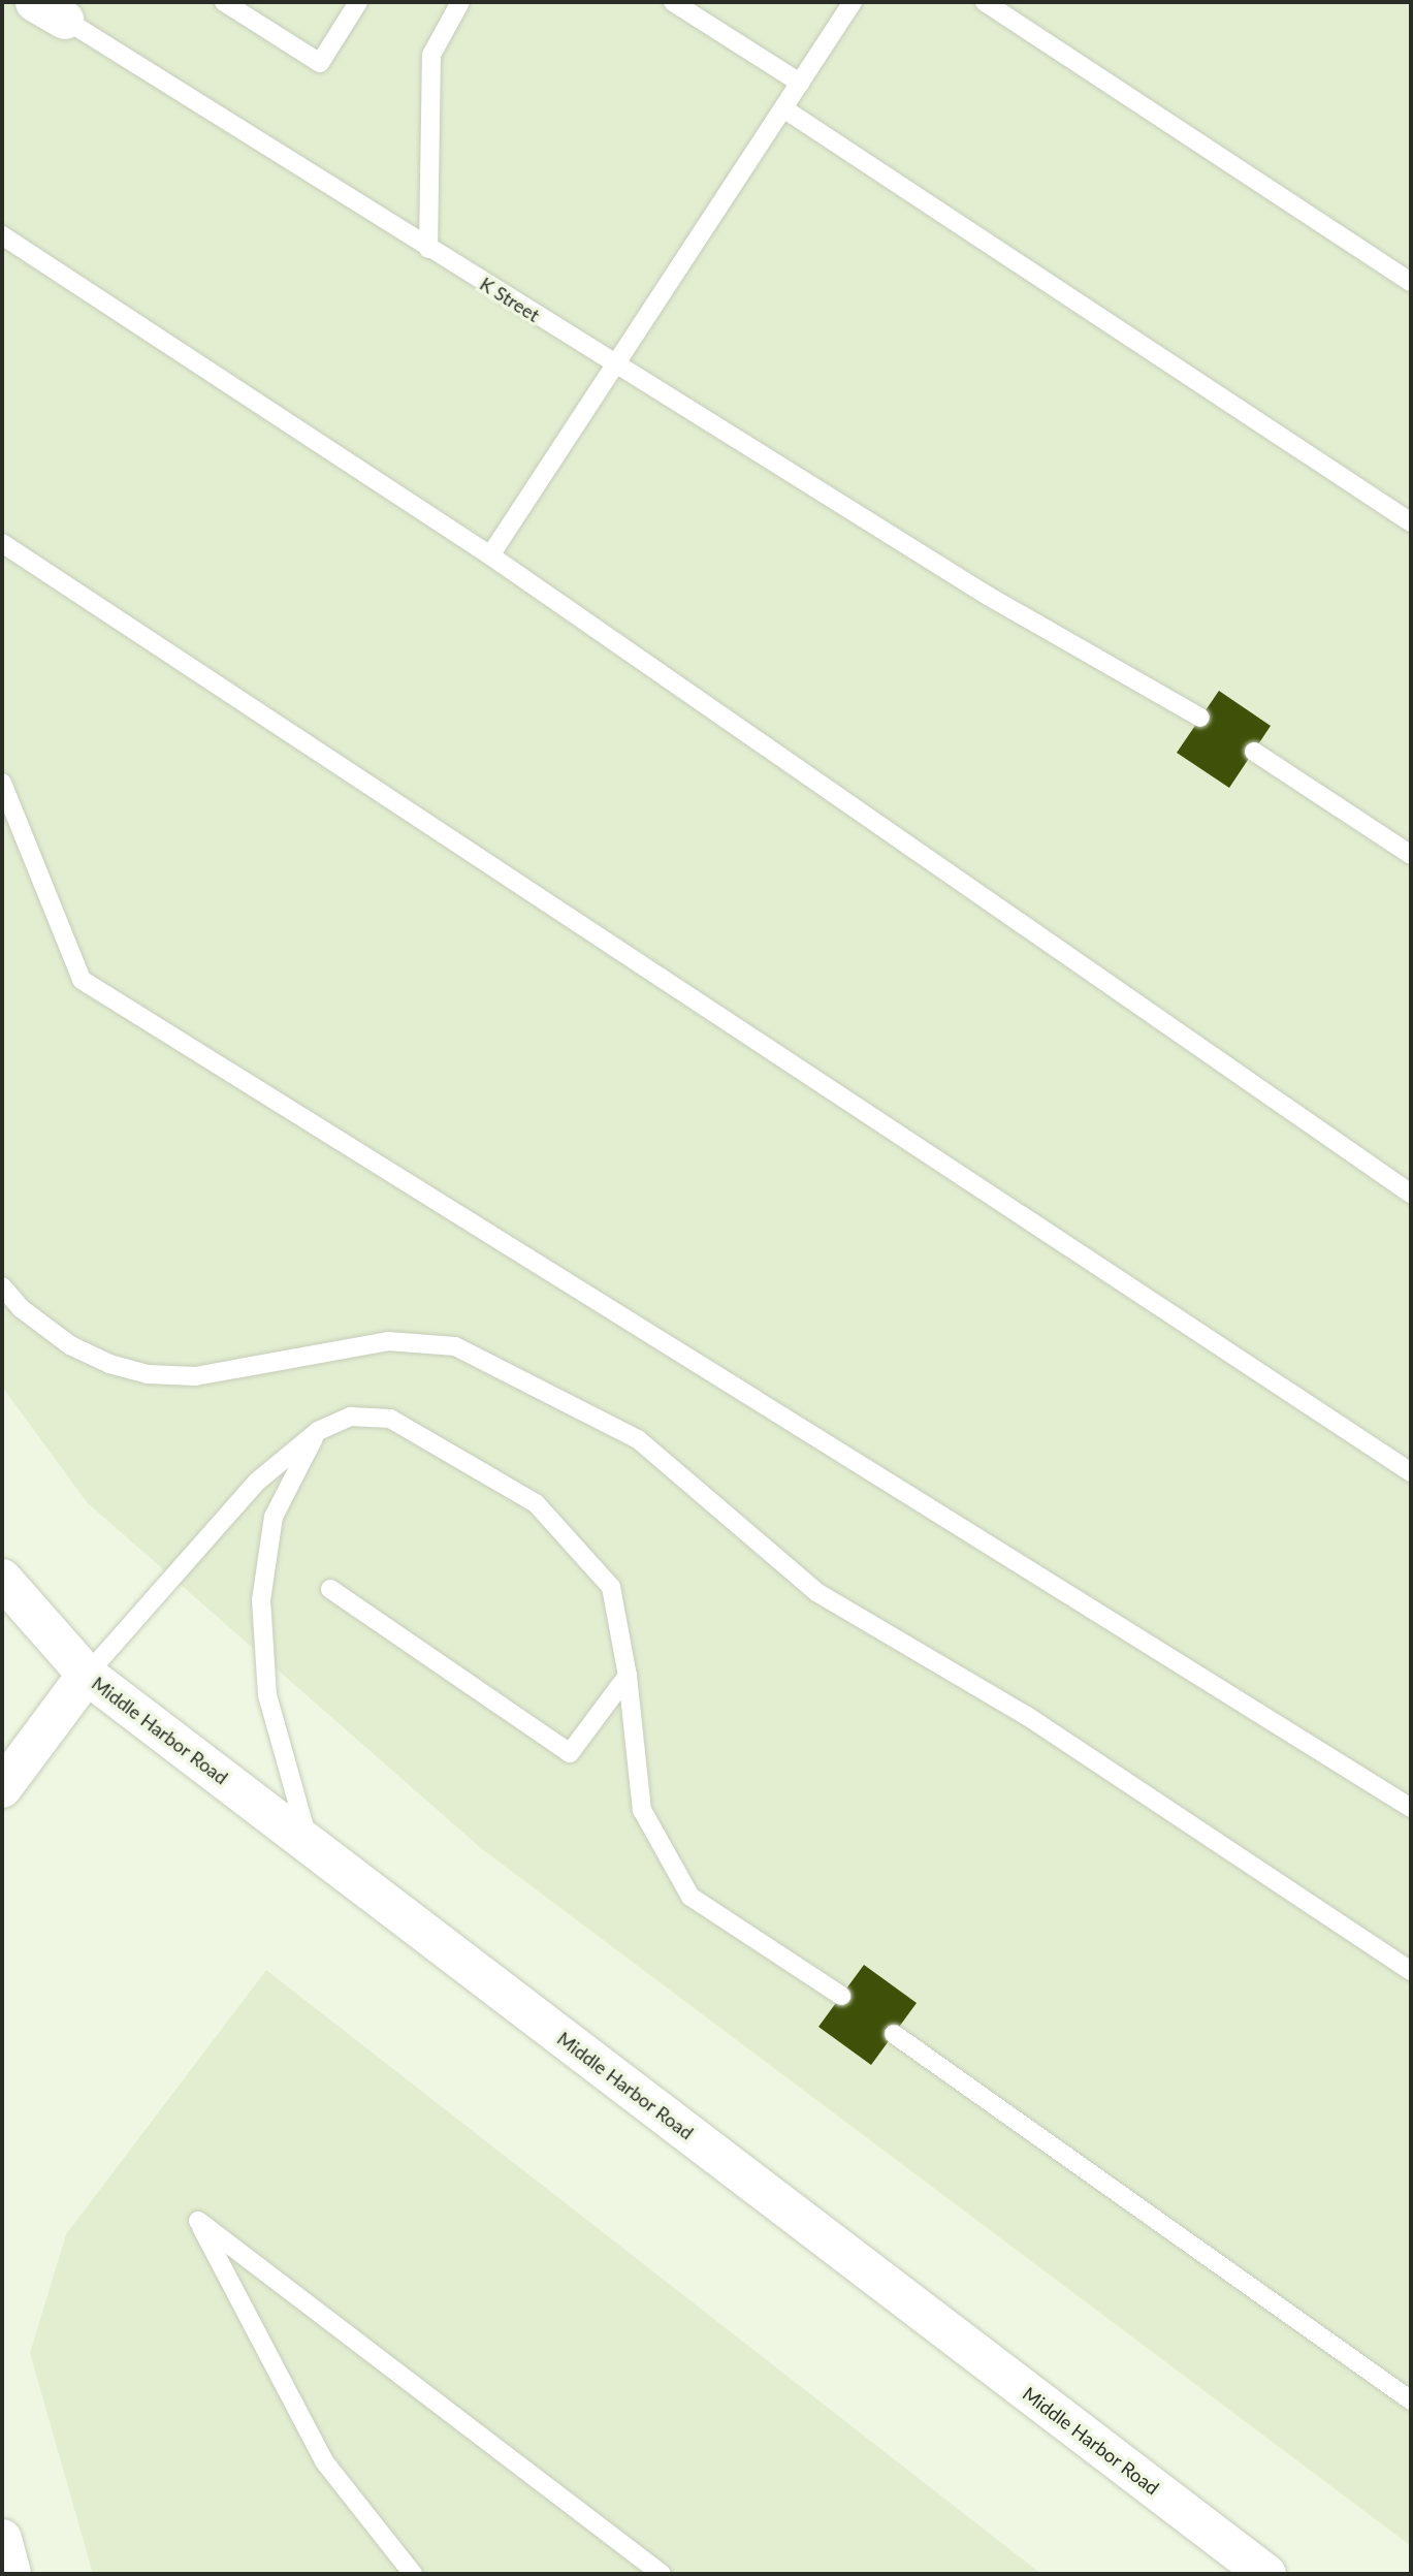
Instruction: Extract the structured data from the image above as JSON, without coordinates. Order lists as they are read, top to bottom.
{
  "streets": {
    "main road": ["Middle Harbor Road"],
    "lane": ["K Street"]
  }
}
